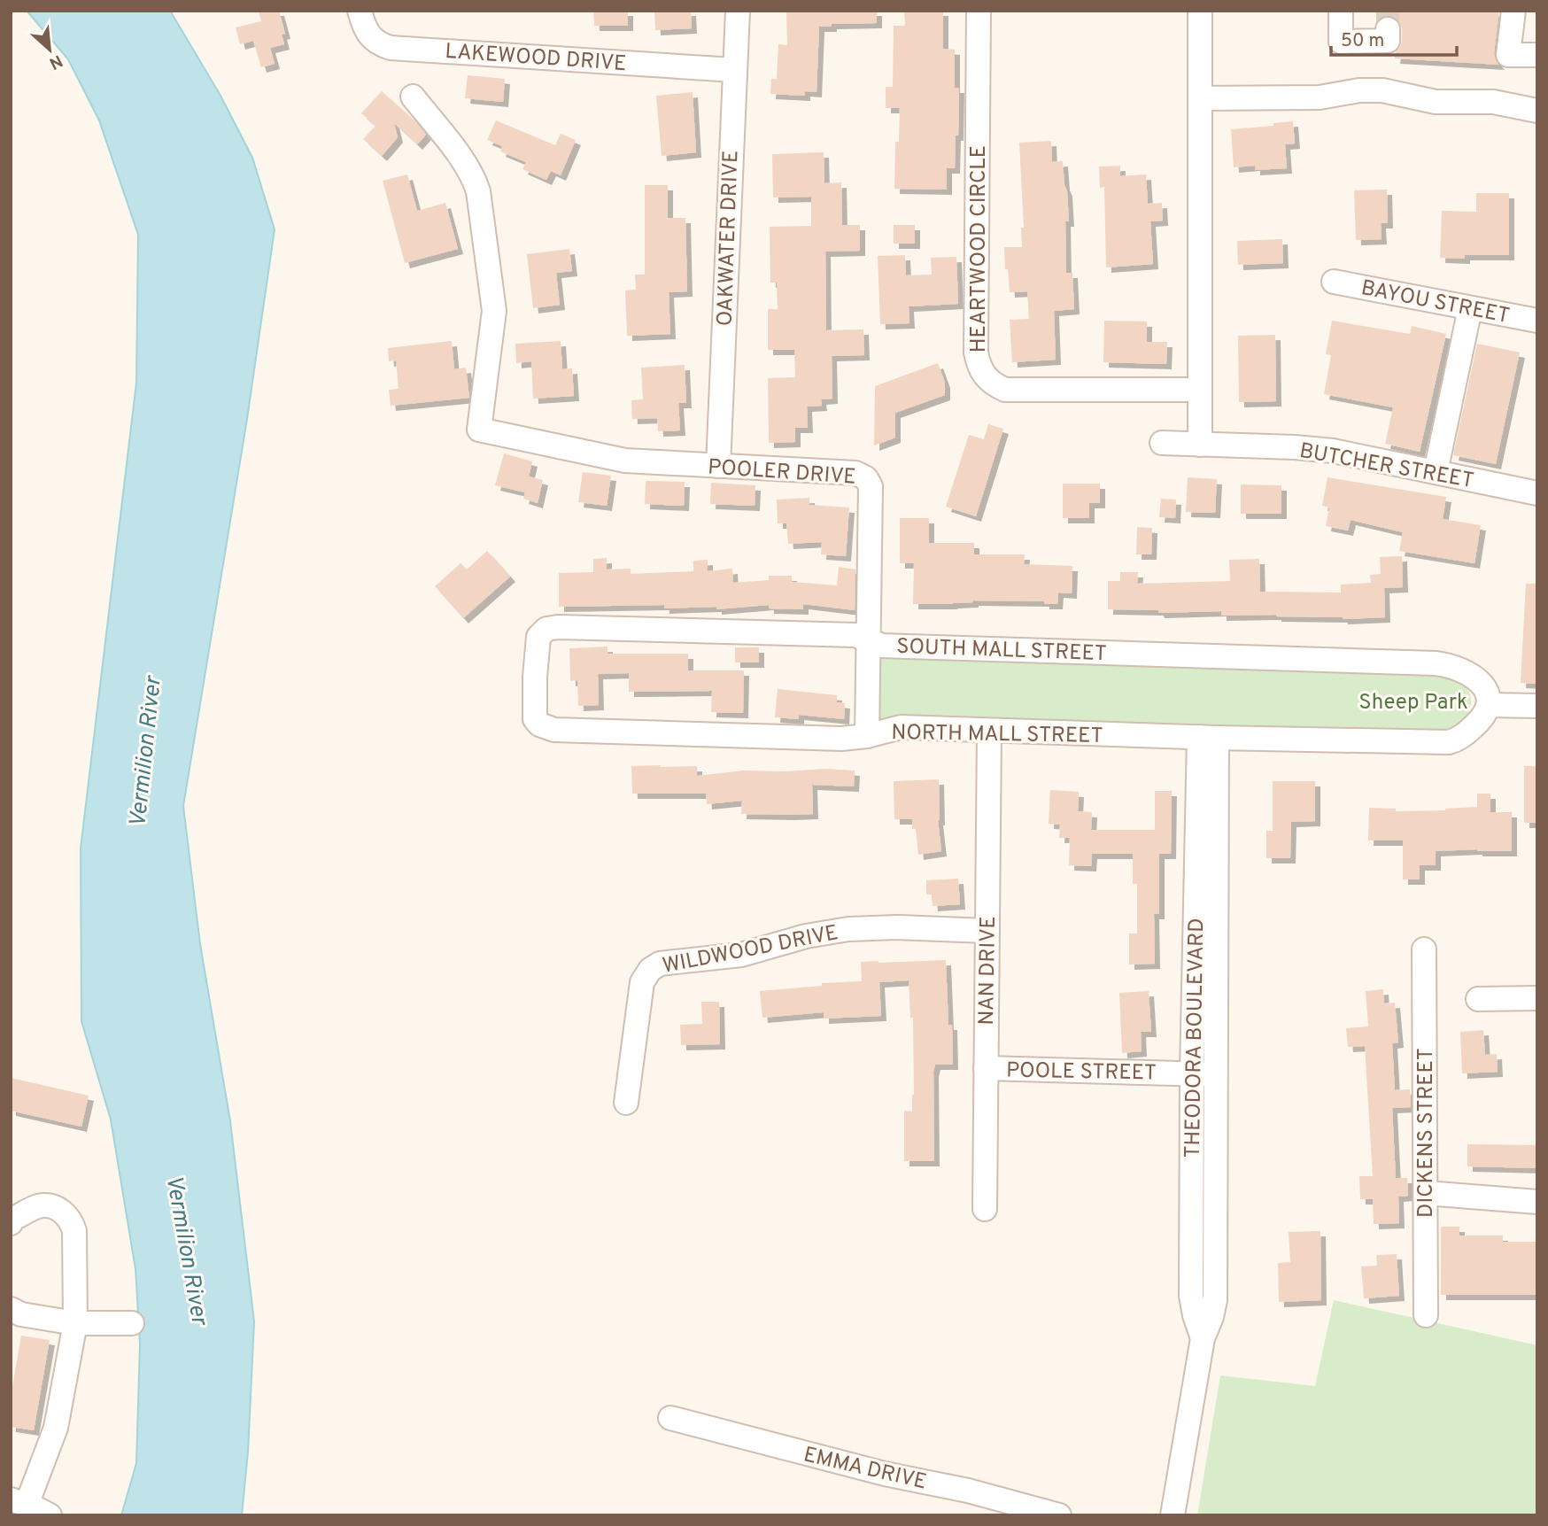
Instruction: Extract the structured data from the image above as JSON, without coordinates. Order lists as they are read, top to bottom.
{
  "streets": {
    "street": [
      "LAKEWOOD DRIVE",
      "OAKWATER DRIVE",
      "HEARTWOOD CIRCLE",
      "BAYOU STREET",
      "BUTCHER STREET",
      "POOLER DRIVE",
      "SOUTH MALL STREET",
      "NORTH MALL STREET",
      "WILDWOOD DRIVE",
      "NAN DRIVE",
      "THEODORA BOULEVARD",
      "POOLE STREET",
      "DICKENS STREET",
      "EMMA DRIVE"
    ]
  },
  "crossings": [
    ["LAKEWOOD DRIVE", "OAKWATER DRIVE"],
    ["OAKWATER DRIVE", "POOLER DRIVE"],
    ["POOLER DRIVE", "SOUTH MALL STREET"],
    ["POOLER DRIVE", "NORTH MALL STREET"],
    ["SOUTH MALL STREET", "NORTH MALL STREET"],
    ["NORTH MALL STREET", "NAN DRIVE"],
    ["NORTH MALL STREET", "THEODORA BOULEVARD"],
    ["WILDWOOD DRIVE", "NAN DRIVE"],
    ["NAN DRIVE", "POOLE STREET"],
    ["THEODORA BOULEVARD", "POOLE STREET"]
  ],
  "water": ["Vermilion River"],
  "parks": ["Sheep Park"],
  "scale_bar": "50 m",
  "north": "bottom right"
}
